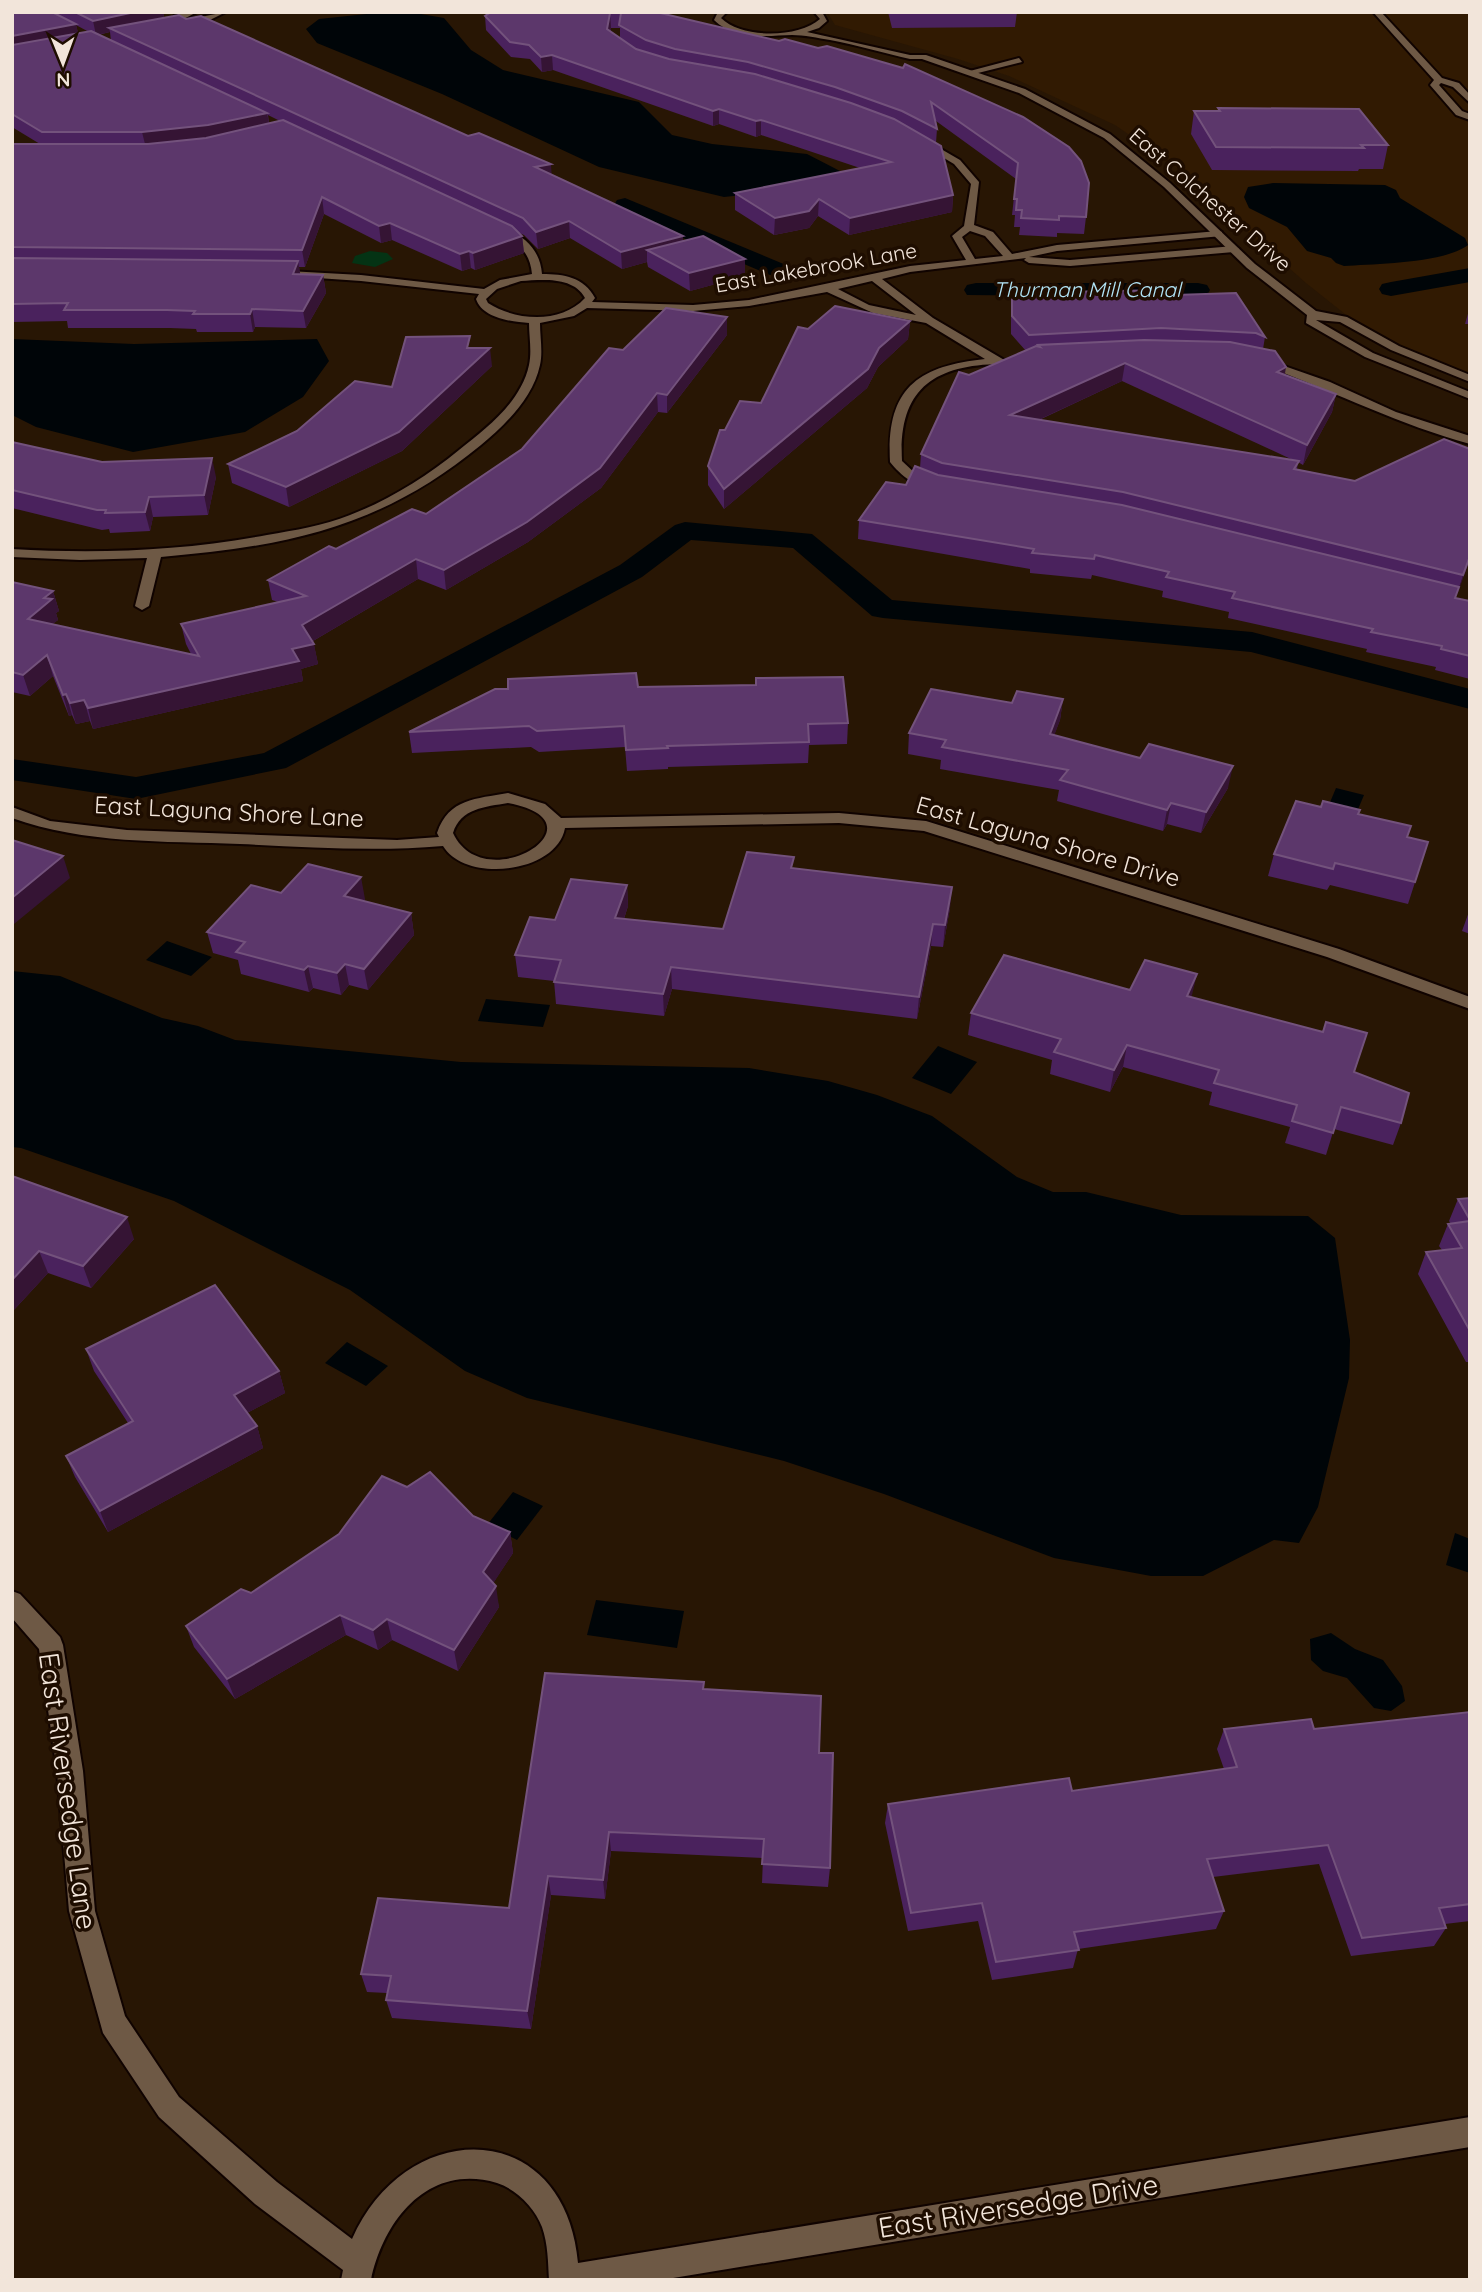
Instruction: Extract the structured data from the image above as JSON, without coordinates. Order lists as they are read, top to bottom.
{
  "streets": {
    "street": [
      "East Colchester Drive",
      "East Lakebrook Lane",
      "East Laguna Shore Lane",
      "East Laguna Shore Drive",
      "East Riversedge Lane",
      "East Riversedge Drive"
    ]
  },
  "crossings": [
    ["East Colchester Drive", "East Lakebrook Lane"],
    ["East Laguna Shore Lane", "East Laguna Shore Drive"],
    ["East Riversedge Lane", "East Riversedge Drive"]
  ],
  "water": ["Thurman Mill Canal"],
  "north": "bottom"
}
